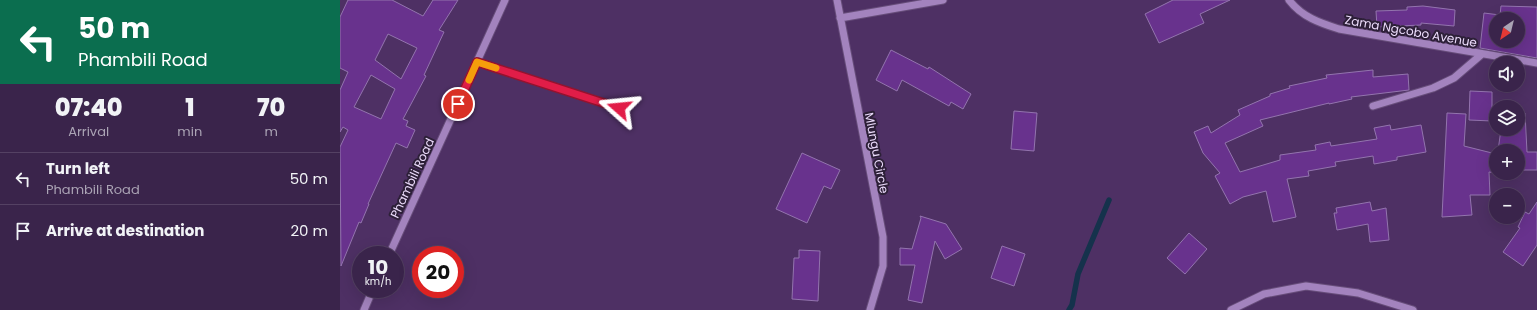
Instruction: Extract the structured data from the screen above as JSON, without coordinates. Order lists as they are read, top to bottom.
{
  "streets": {
    "street": ["Zama Ngcobo Avenue", "Mlungu Circle", "Phambili Road"]
  },
  "north": "bottom left",
  "page": {
    "turn": ["50 m", "Phambili Road"],
    "map_buttons": ["+", "−"],
    "eta": [
      "07:40",
      "Arrival",
      "1",
      "min",
      "70",
      "m"
    ],
    "list": [
      {
        "name": "Turn left",
        "note": "Phambili Road",
        "value": "50 m"
      },
      {
        "name": "Arrive at destination",
        "value": "20 m"
      }
    ],
    "speed": "10 km/h",
    "limit": "20"
  }
}
